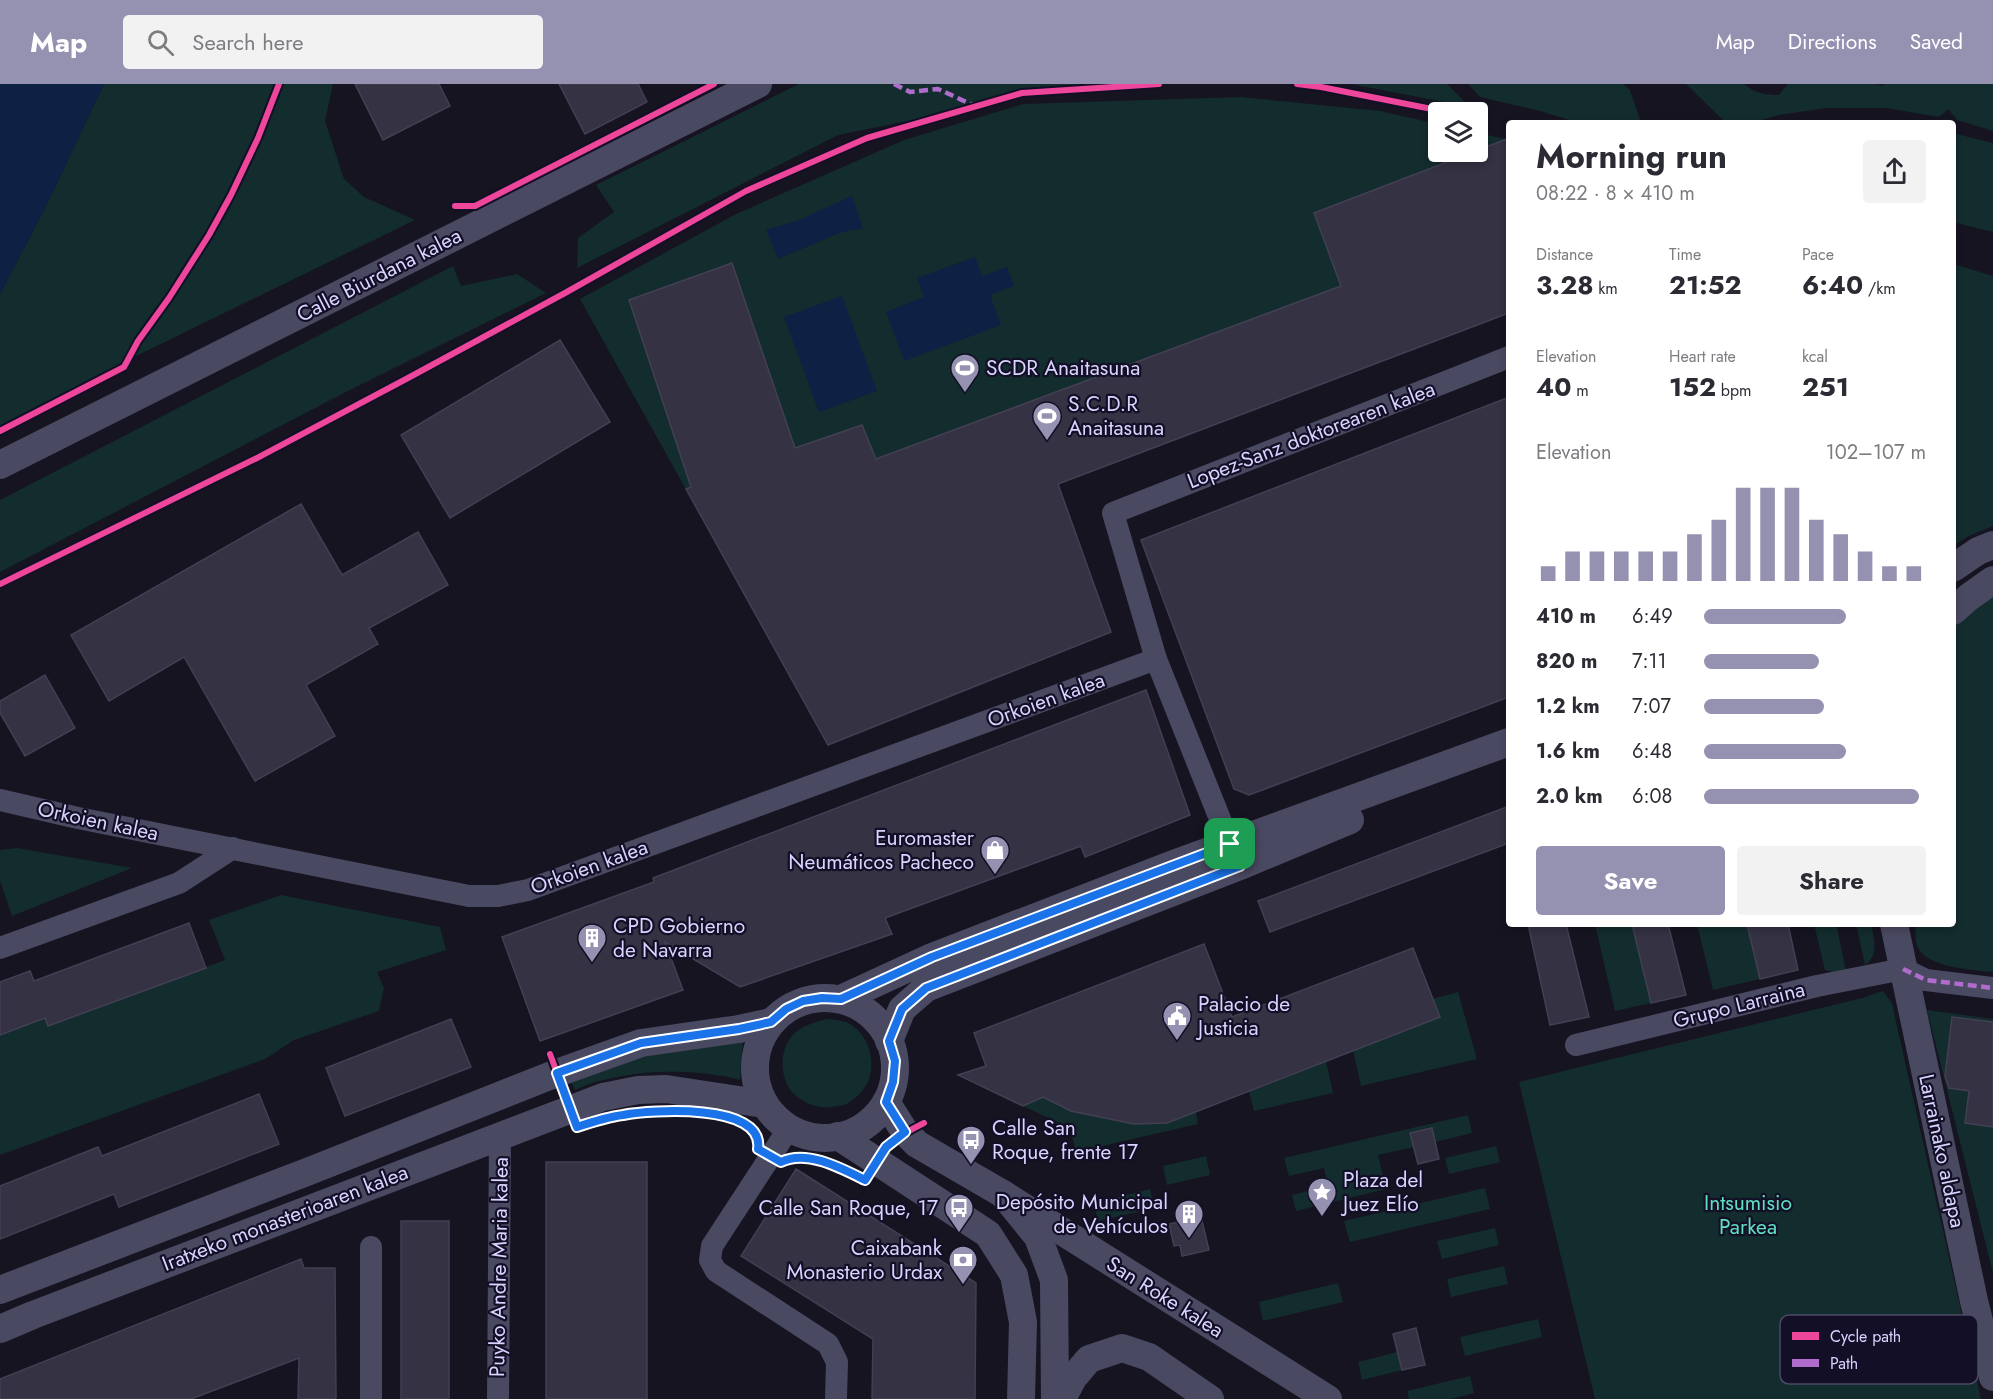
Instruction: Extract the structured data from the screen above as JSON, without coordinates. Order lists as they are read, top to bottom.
{
  "streets": {
    "street": [
      "Calle Biurdana kalea",
      "Lopez-Sanz doktorearen kalea",
      "Orkoien kalea",
      "Grupo Larraina",
      "Larrainako aldapa",
      "Iratxeko monasterioaren kalea",
      "Puyko Andre Maria kalea",
      "San Roke kalea"
    ]
  },
  "crossings": [
    ["Lopez-Sanz doktorearen kalea", "Orkoien kalea"],
    ["Grupo Larraina", "Larrainako aldapa"],
    ["Iratxeko monasterioaren kalea", "Puyko Andre Maria kalea"],
    ["Iratxeko monasterioaren kalea", "San Roke kalea"]
  ],
  "parks": ["Intsumisio Parkea"],
  "places": {
    "sports": ["SCDR Anaitasuna", "S.C.D.R Anaitasuna"],
    "shop": ["Euromaster Neumáticos Pacheco"],
    "building": ["CPD Gobierno de Navarra", "Depósito Municipal de Vehículos"],
    "public building": ["Palacio de Justicia"],
    "bus stop": ["Calle San Roque, frente 17", "Calle San Roque, 17"],
    "place": ["Plaza del Juez Elío"],
    "bank": ["Caixabank Monasterio Urdax"]
  },
  "legend": ["Cycle path", "Path"],
  "page": {
    "header": "Map",
    "search": "Search here",
    "nav": ["Map", "Directions", "Saved"],
    "heading": ["Morning run", "08:22 · 8 × 410 m"],
    "stats": [
      ["Distance", "3.28 km"],
      ["Time", "21:52"],
      ["Pace", "6:40 /km"],
      ["Elevation", "40 m"],
      ["Heart rate", "152 bpm"],
      ["kcal", "251"]
    ],
    "chart": ["Elevation", "102–107 m"],
    "list": [
      {
        "name": "410 m",
        "note": "6:49"
      },
      {
        "name": "820 m",
        "note": "7:11"
      },
      {
        "name": "1.2 km",
        "note": "7:07"
      },
      {
        "name": "1.6 km",
        "note": "6:48"
      },
      {
        "name": "2.0 km",
        "note": "6:08"
      }
    ],
    "buttons": ["Save", "Share"]
  }
}
